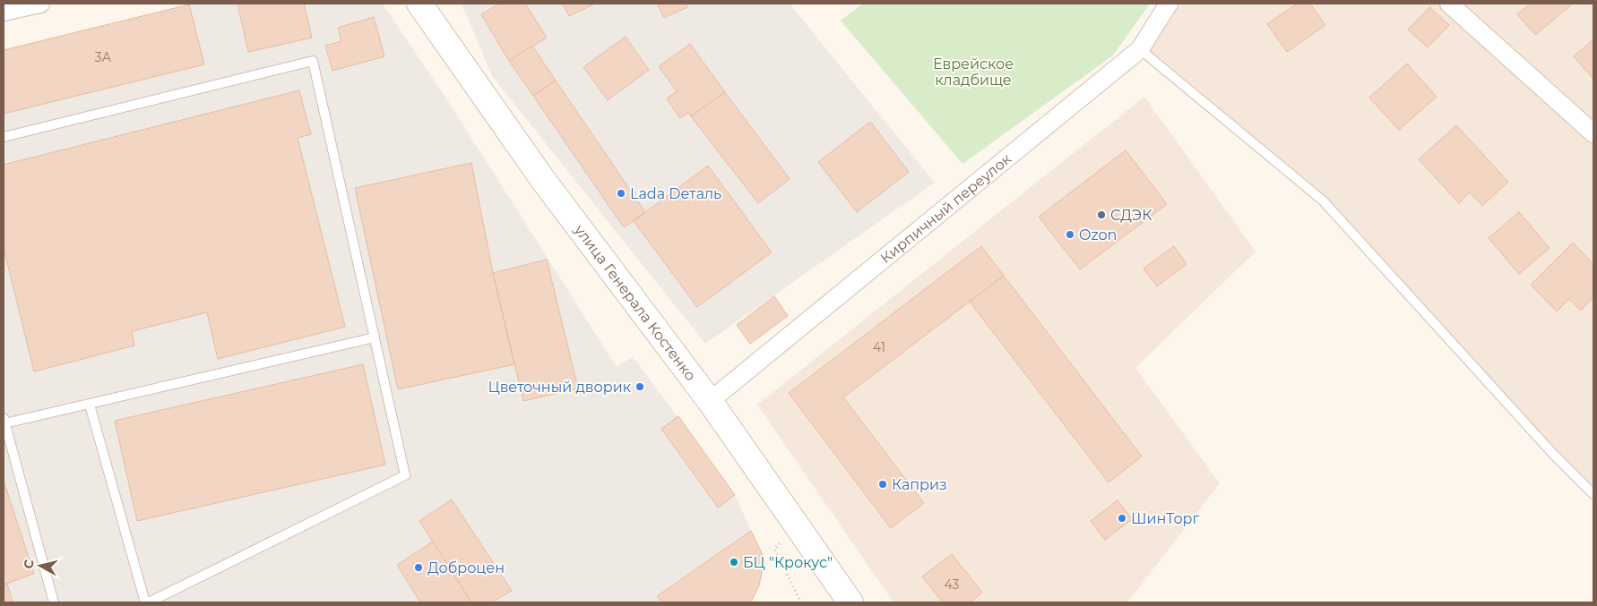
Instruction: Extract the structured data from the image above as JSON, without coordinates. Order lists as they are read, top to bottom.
{
  "streets": {
    "main road": ["улица Генерала Костенко"],
    "street": ["Кирпичный переулок"]
  },
  "crossings": [
    ["Кирпичный переулок", "улица Генерала Костенко"]
  ],
  "parks": ["Еврейское кладбище"],
  "places": [
    "Lada Dеталь",
    "СДЭК",
    "Ozon",
    "Цветочный дворик",
    "Каприз",
    "ШинТорг",
    "БЦ \"Крокус\"",
    "Доброцен"
  ],
  "house_numbers": ["3А", "41", "43"],
  "north": "left"
}
